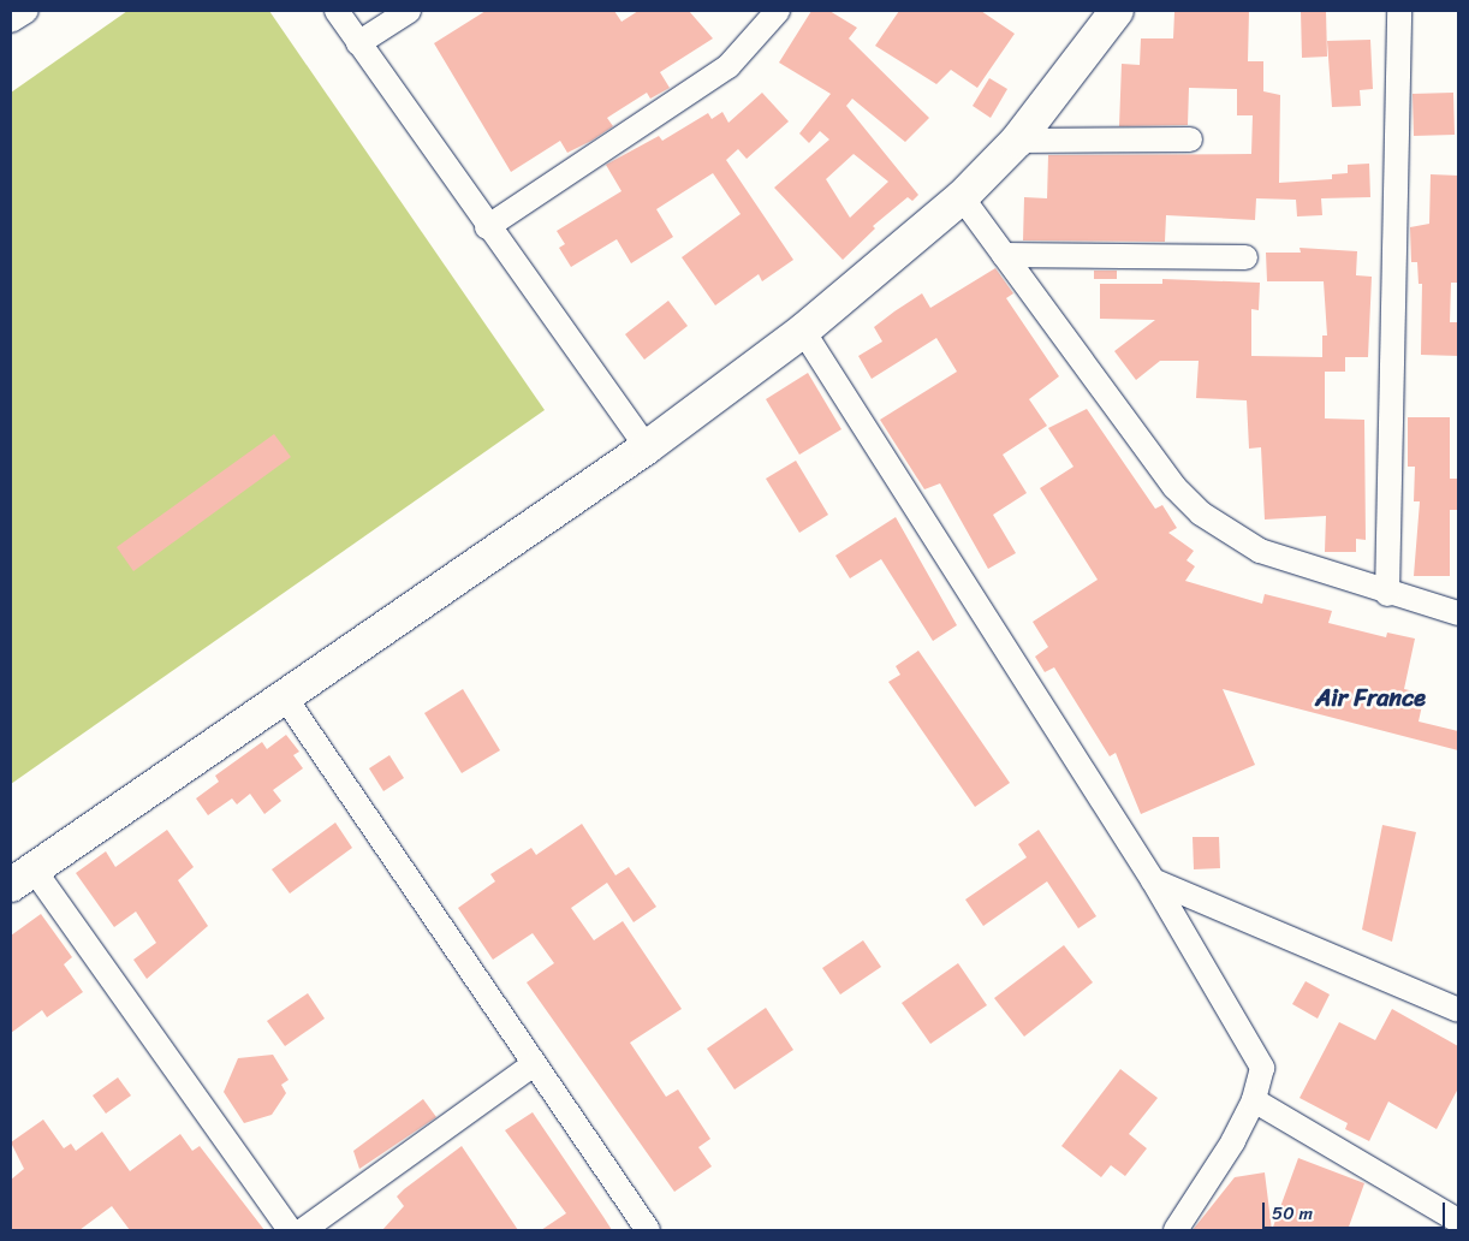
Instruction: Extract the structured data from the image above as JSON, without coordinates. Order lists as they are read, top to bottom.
{
  "districts": ["Air France"],
  "scale_bar": "50 m"
}
